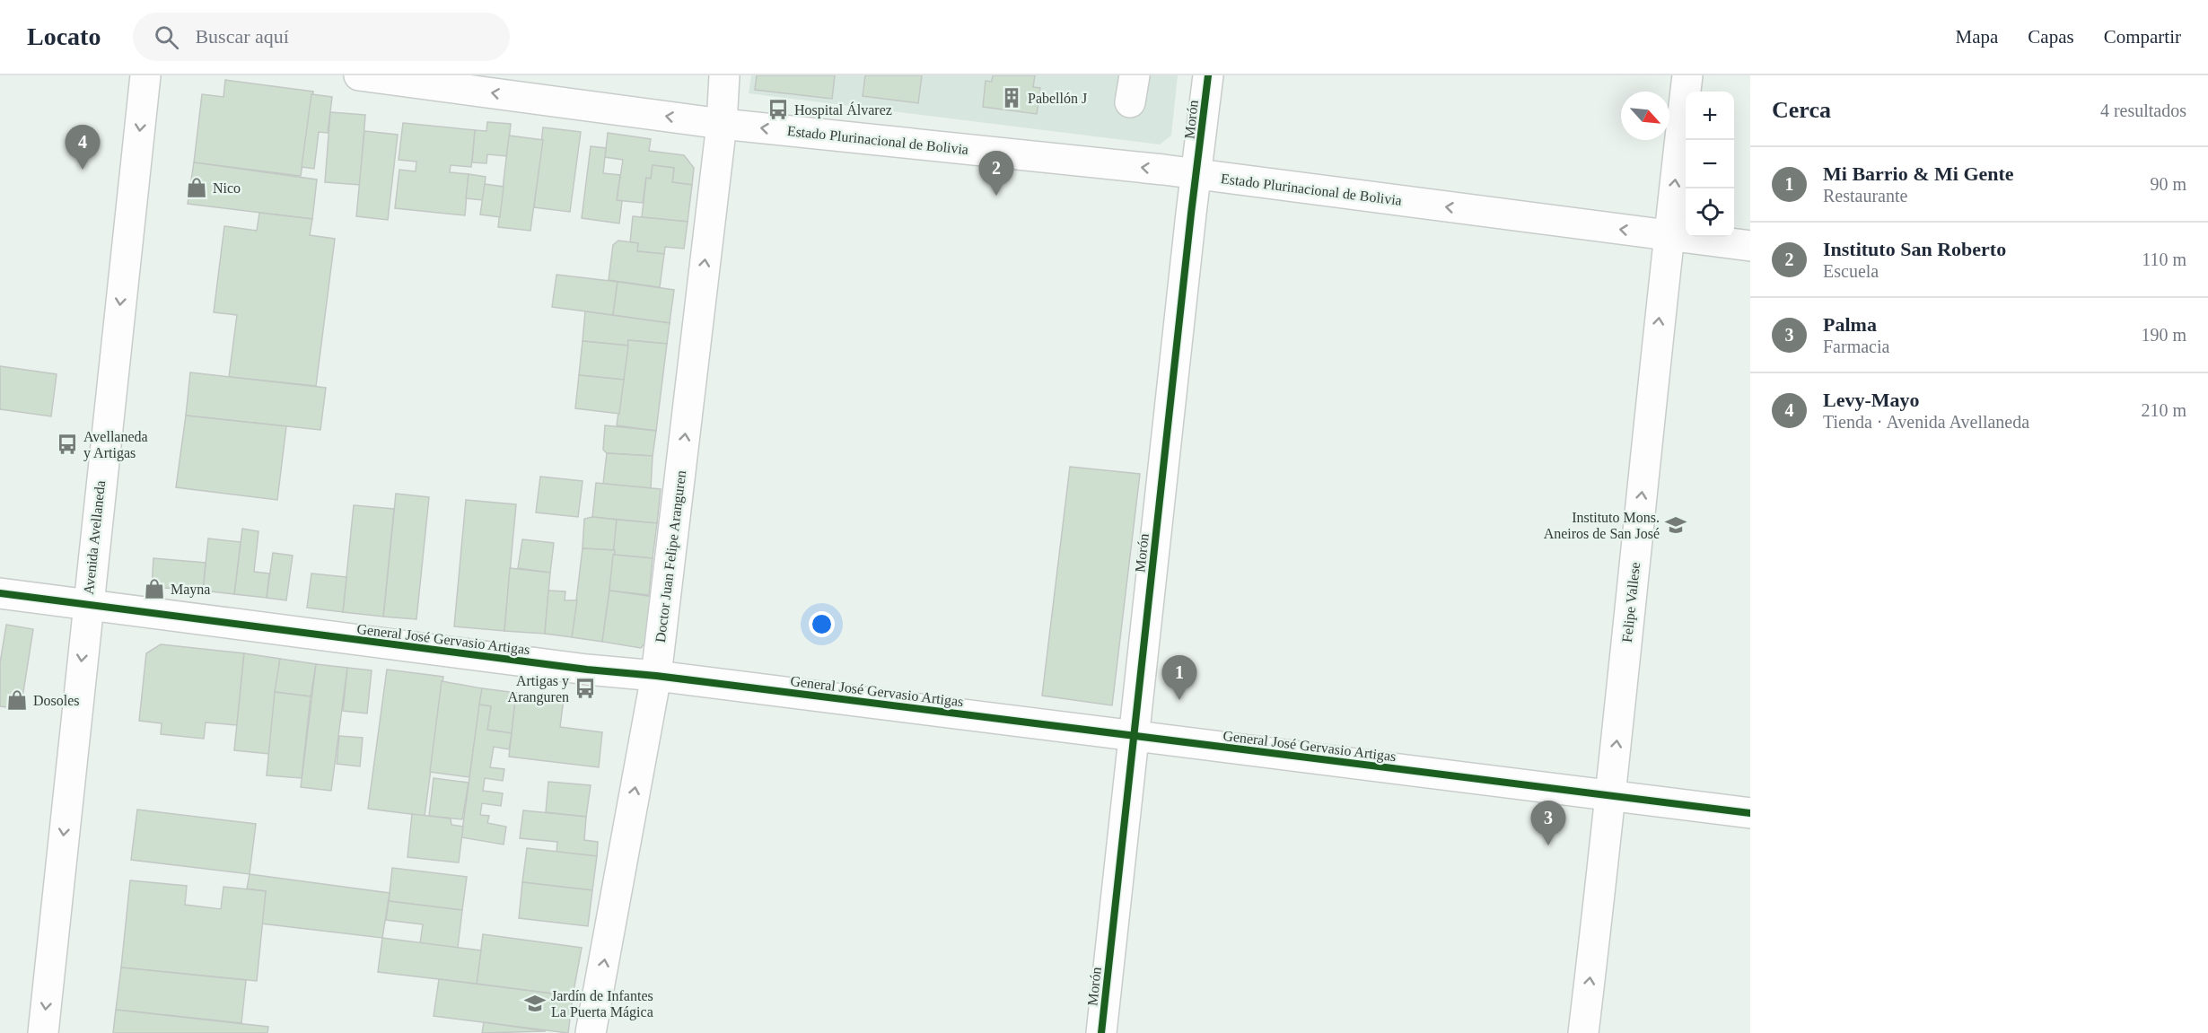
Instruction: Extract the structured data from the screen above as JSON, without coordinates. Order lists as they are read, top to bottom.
{
  "streets": {
    "street": [
      "Morón",
      "Estado Plurinacional de Bolivia",
      "Avenida Avellaneda",
      "Doctor Juan Felipe Aranguren",
      "Felipe Vallese",
      "General José Gervasio Artigas"
    ]
  },
  "crossings": [
    ["Morón", "Estado Plurinacional de Bolivia"],
    ["Morón", "General José Gervasio Artigas"],
    ["Estado Plurinacional de Bolivia", "Doctor Juan Felipe Aranguren"],
    ["Estado Plurinacional de Bolivia", "Felipe Vallese"],
    ["Avenida Avellaneda", "General José Gervasio Artigas"],
    ["Doctor Juan Felipe Aranguren", "General José Gervasio Artigas"],
    ["Felipe Vallese", "General José Gervasio Artigas"]
  ],
  "one_way": [
    "Estado Plurinacional de Bolivia",
    "Avenida Avellaneda",
    "Doctor Juan Felipe Aranguren",
    "Felipe Vallese"
  ],
  "places": {
    "building": ["Pabellón J"],
    "bus stop": ["Hospital Álvarez", "Avellaneda y Artigas", "Artigas y Aranguren"],
    "shop": ["Nico", "Mayna", "Dosoles"],
    "school or university": ["Instituto Mons. Aneiros de San José", "Jardín de Infantes La Puerta Mágica"]
  },
  "north": "bottom right",
  "page": {
    "header": "Locato",
    "search": "Buscar aquí",
    "nav": ["Mapa", "Capas", "Compartir"],
    "heading": ["Cerca", "4 resultados"],
    "map_buttons": ["+", "−"],
    "pins": [
      "4",
      "2",
      "1",
      "3"
    ],
    "list": [
      {
        "mark": "1",
        "name": "Mi Barrio & Mi Gente",
        "note": "Restaurante",
        "value": "90 m"
      },
      {
        "mark": "2",
        "name": "Instituto San Roberto",
        "note": "Escuela",
        "value": "110 m"
      },
      {
        "mark": "3",
        "name": "Palma",
        "note": "Farmacia",
        "value": "190 m"
      },
      {
        "mark": "4",
        "name": "Levy-Mayo",
        "note": "Tienda · Avenida Avellaneda",
        "value": "210 m"
      }
    ]
  }
}
